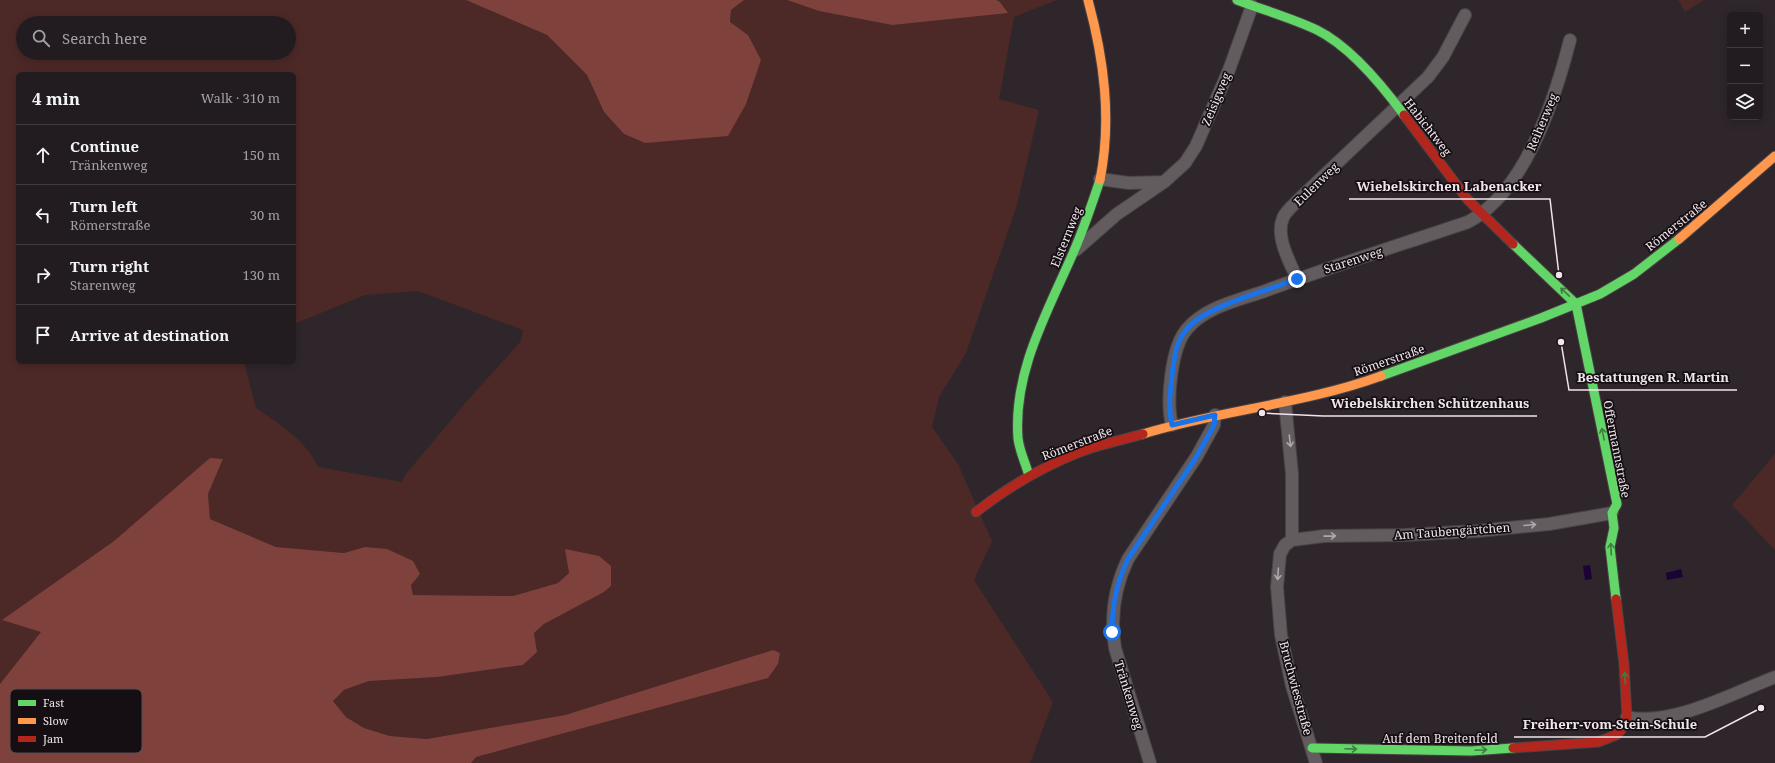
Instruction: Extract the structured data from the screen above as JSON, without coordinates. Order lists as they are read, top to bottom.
{
  "streets": {
    "street": [
      "Zeisigweg",
      "Reiherweg",
      "Habichtweg",
      "Eulenweg",
      "Römerstraße",
      "Elsternweg",
      "Starenweg",
      "Offermannstraße",
      "Am Taubengärtchen",
      "Bruchwiesstraße",
      "Tränkenweg",
      "Auf dem Breitenfeld"
    ]
  },
  "crossings": [
    ["Zeisigweg", "Habichtweg"],
    ["Zeisigweg", "Elsternweg"],
    ["Reiherweg", "Habichtweg"],
    ["Reiherweg", "Starenweg"],
    ["Habichtweg", "Eulenweg"],
    ["Habichtweg", "Römerstraße"],
    ["Habichtweg", "Starenweg"],
    ["Habichtweg", "Offermannstraße"],
    ["Eulenweg", "Starenweg"],
    ["Römerstraße", "Elsternweg"],
    ["Römerstraße", "Starenweg"],
    ["Römerstraße", "Offermannstraße"],
    ["Römerstraße", "Tränkenweg"],
    ["Offermannstraße", "Am Taubengärtchen"],
    ["Offermannstraße", "Auf dem Breitenfeld"],
    ["Am Taubengärtchen", "Bruchwiesstraße"],
    ["Bruchwiesstraße", "Auf dem Breitenfeld"]
  ],
  "one_way": [
    "Offermannstraße",
    "Am Taubengärtchen",
    "Bruchwiesstraße",
    "Auf dem Breitenfeld"
  ],
  "places": [
    "Wiebelskirchen Labenacker",
    "Bestattungen R. Martin",
    "Wiebelskirchen Schützenhaus",
    "Freiherr-vom-Stein-Schule"
  ],
  "legend": ["Fast", "Slow", "Jam"],
  "page": {
    "map_buttons": ["+", "−"],
    "search": "Search here",
    "heading": ["4 min", "Walk · 310 m"],
    "list": [
      ["Continue", "Tränkenweg", "150 m"],
      ["Turn left", "Römerstraße", "30 m"],
      ["Turn right", "Starenweg", "130 m"],
      "Arrive at destination"
    ]
  }
}
